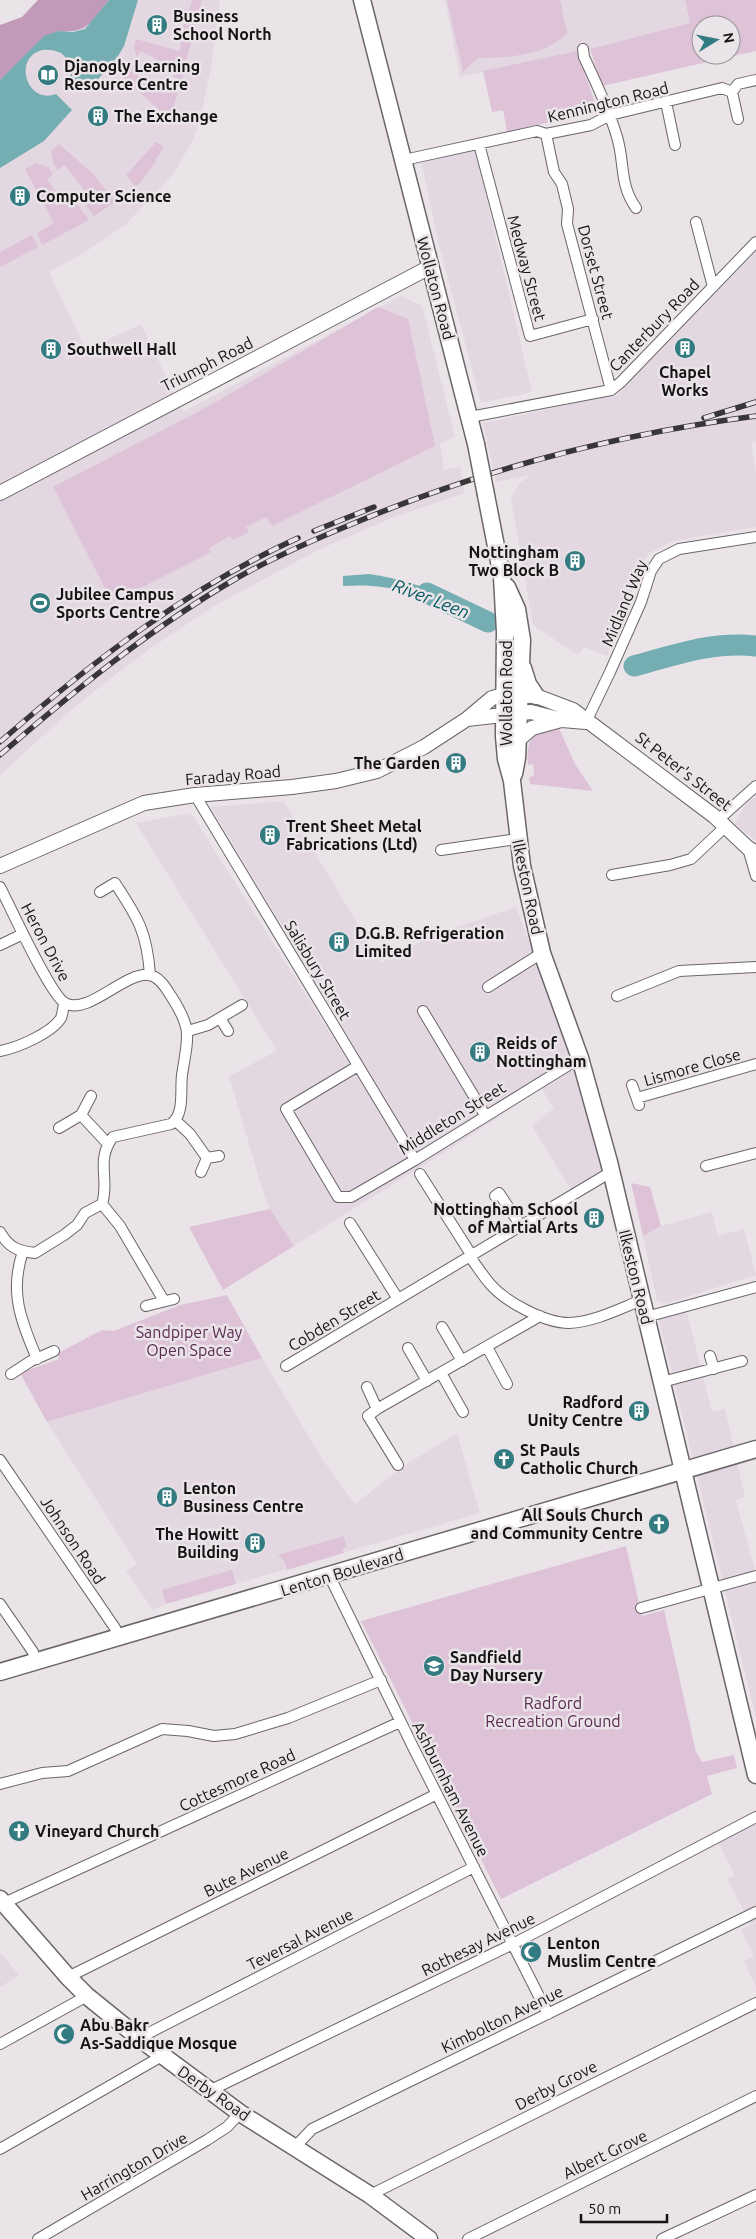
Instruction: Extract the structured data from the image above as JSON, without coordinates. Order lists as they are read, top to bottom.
{
  "streets": {
    "main road": [
      "Wollaton Road",
      "Ilkeston Road",
      "Lenton Boulevard",
      "Derby Road"
    ],
    "street": [
      "Kennington Road",
      "Medway Street",
      "Dorset Street",
      "Canterbury Road",
      "Triumph Road",
      "Midland Way",
      "St Peter's Street",
      "Faraday Road",
      "Heron Drive",
      "Salisbury Street",
      "Lismore Close",
      "Middleton Street",
      "Cobden Street",
      "Johnson Road",
      "Cottesmore Road",
      "Ashburnham Avenue",
      "Bute Avenue",
      "Teversal Avenue",
      "Rothesay Avenue",
      "Kimbolton Avenue",
      "Derby Grove",
      "Albert Grove",
      "Harrington Drive"
    ]
  },
  "crossings": [
    ["Kennington Road", "Medway Street"],
    ["Kennington Road", "Dorset Street"],
    ["Kennington Road", "Wollaton Road"],
    ["Medway Street", "Dorset Street"],
    ["Dorset Street", "Canterbury Road"],
    ["Wollaton Road", "Canterbury Road"],
    ["Wollaton Road", "Triumph Road"],
    ["Wollaton Road", "St Peter's Street"],
    ["Wollaton Road", "Faraday Road"],
    ["Wollaton Road", "Ilkeston Road"],
    ["Midland Way", "St Peter's Street"],
    ["St Peter's Street", "Faraday Road"],
    ["Faraday Road", "Salisbury Street"],
    ["Ilkeston Road", "Middleton Street"],
    ["Ilkeston Road", "Cobden Street"],
    ["Ilkeston Road", "Lenton Boulevard"],
    ["Salisbury Street", "Middleton Street"],
    ["Johnson Road", "Lenton Boulevard"],
    ["Lenton Boulevard", "Ashburnham Avenue"],
    ["Cottesmore Road", "Ashburnham Avenue"],
    ["Cottesmore Road", "Derby Road"],
    ["Ashburnham Avenue", "Bute Avenue"],
    ["Ashburnham Avenue", "Teversal Avenue"],
    ["Ashburnham Avenue", "Rothesay Avenue"],
    ["Ashburnham Avenue", "Kimbolton Avenue"],
    ["Bute Avenue", "Derby Road"],
    ["Teversal Avenue", "Derby Road"],
    ["Rothesay Avenue", "Derby Road"],
    ["Kimbolton Avenue", "Derby Road"],
    ["Derby Grove", "Derby Road"],
    ["Derby Road", "Harrington Drive"]
  ],
  "water": ["River Leen"],
  "parks": ["Sandpiper Way Open Space", "Radford Recreation Ground"],
  "places": {
    "building": [
      "Business School North",
      "The Exchange",
      "Computer Science",
      "Chapel Works",
      "Southwell Hall",
      "Nottingham Two Block B",
      "The Garden",
      "Trent Sheet Metal Fabrications (Ltd)",
      "D.G.B. Refrigeration Limited",
      "Reids of Nottingham",
      "Nottingham School of Martial Arts",
      "Radford Unity Centre",
      "Lenton Business Centre",
      "The Howitt Building"
    ],
    "library": ["Djanogly Learning Resource Centre"],
    "sports": ["Jubilee Campus Sports Centre"],
    "church": ["St Pauls Catholic Church", "All Souls Church and Community Centre", "Vineyard Church"],
    "school or university": ["Sandfield Day Nursery"],
    "mosque": ["Lenton Muslim Centre", "Abu Bakr As-Saddique Mosque"]
  },
  "scale_bar": "50 m",
  "north": "right"
}
